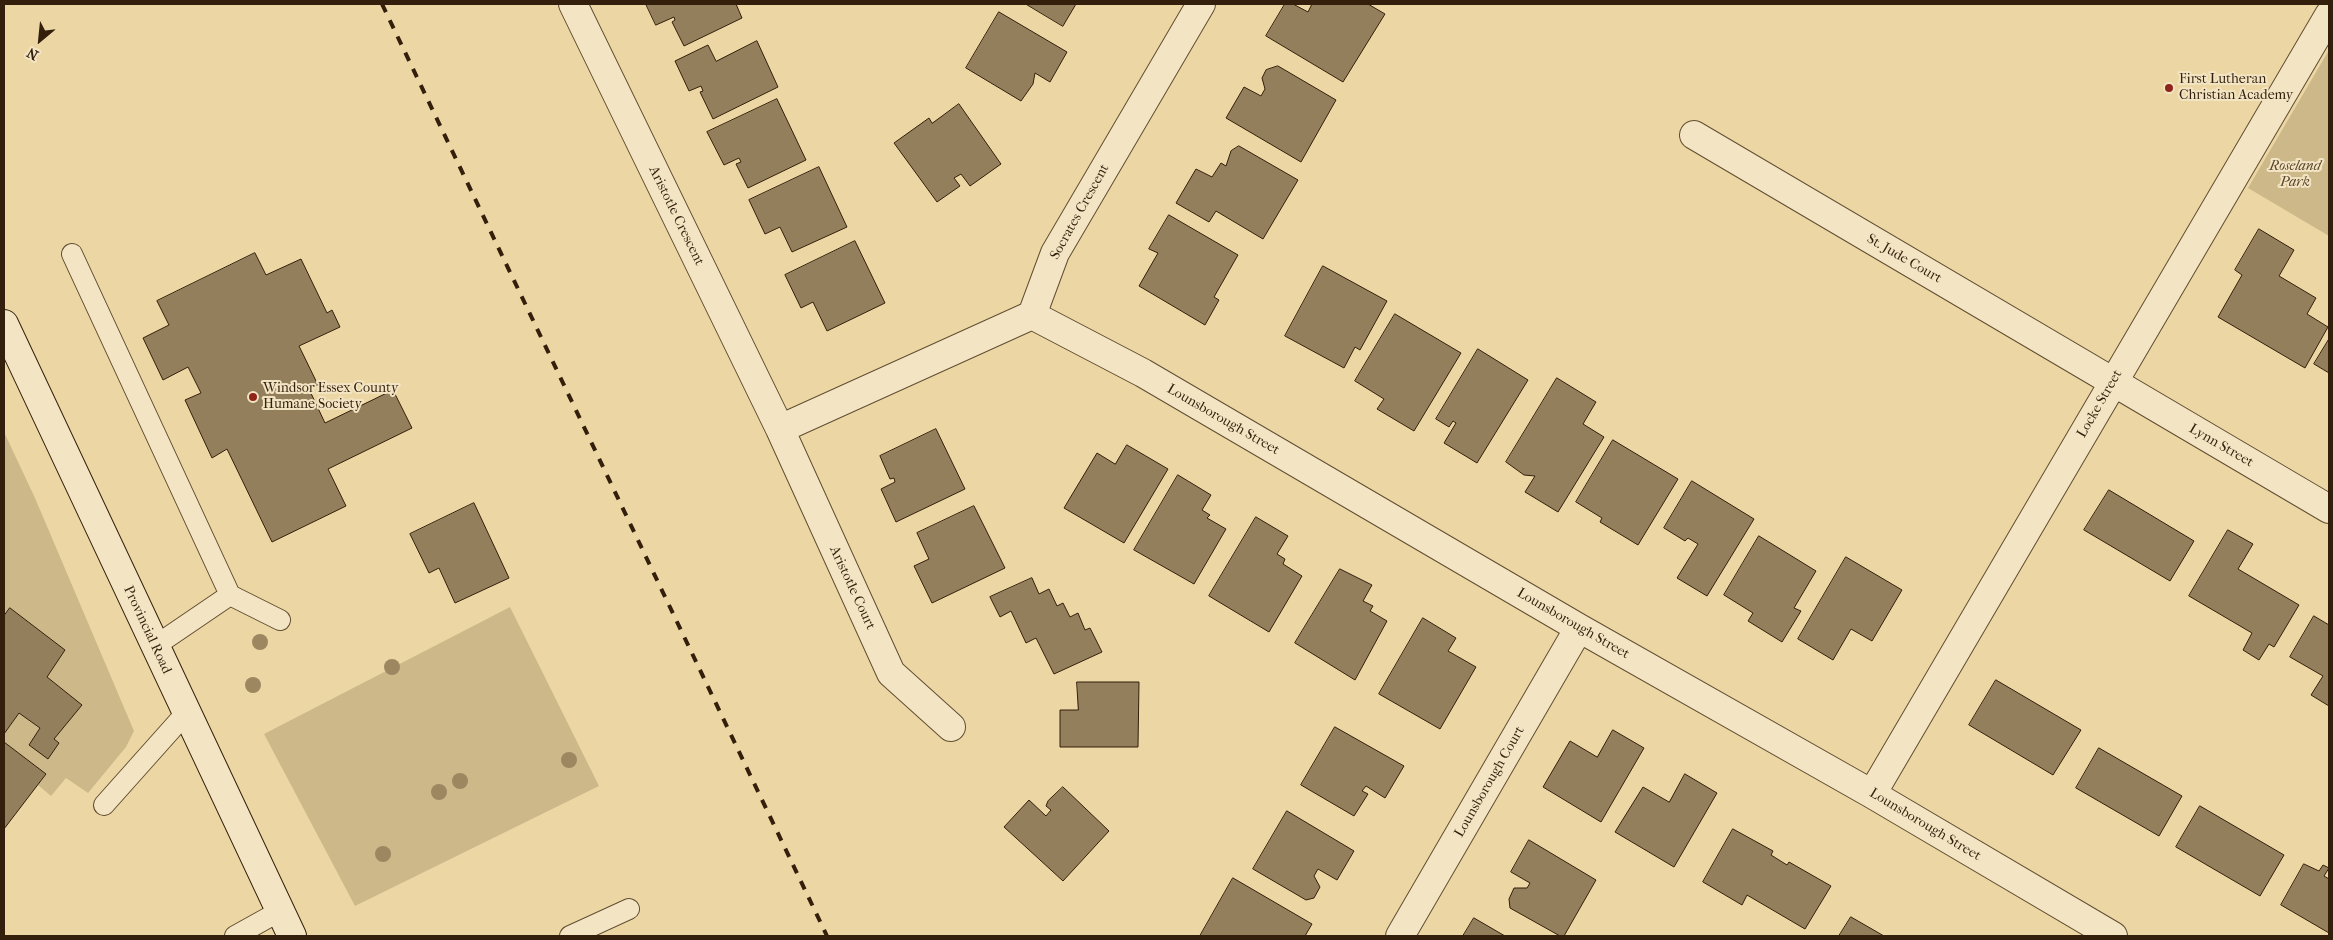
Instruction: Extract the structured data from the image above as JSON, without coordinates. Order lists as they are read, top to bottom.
{
  "streets": {
    "street": [
      "Socrates Crescent",
      "Aristotle Crescent",
      "St. Jude Court",
      "Locke Street",
      "Lounsborough Street",
      "Lynn Street",
      "Aristotle Court",
      "Provincial Road",
      "Lounsborough Court"
    ]
  },
  "crossings": [
    ["Socrates Crescent", "Lounsborough Street"],
    ["Aristotle Crescent", "Aristotle Court"],
    ["St. Jude Court", "Locke Street"],
    ["St. Jude Court", "Lynn Street"],
    ["Locke Street", "Lounsborough Street"],
    ["Locke Street", "Lynn Street"],
    ["Lounsborough Street", "Lounsborough Court"]
  ],
  "parks": ["Roseland Park"],
  "places": ["First Lutheran Christian Academy", "Windsor Essex County Humane Society"],
  "north": "bottom left"
}
